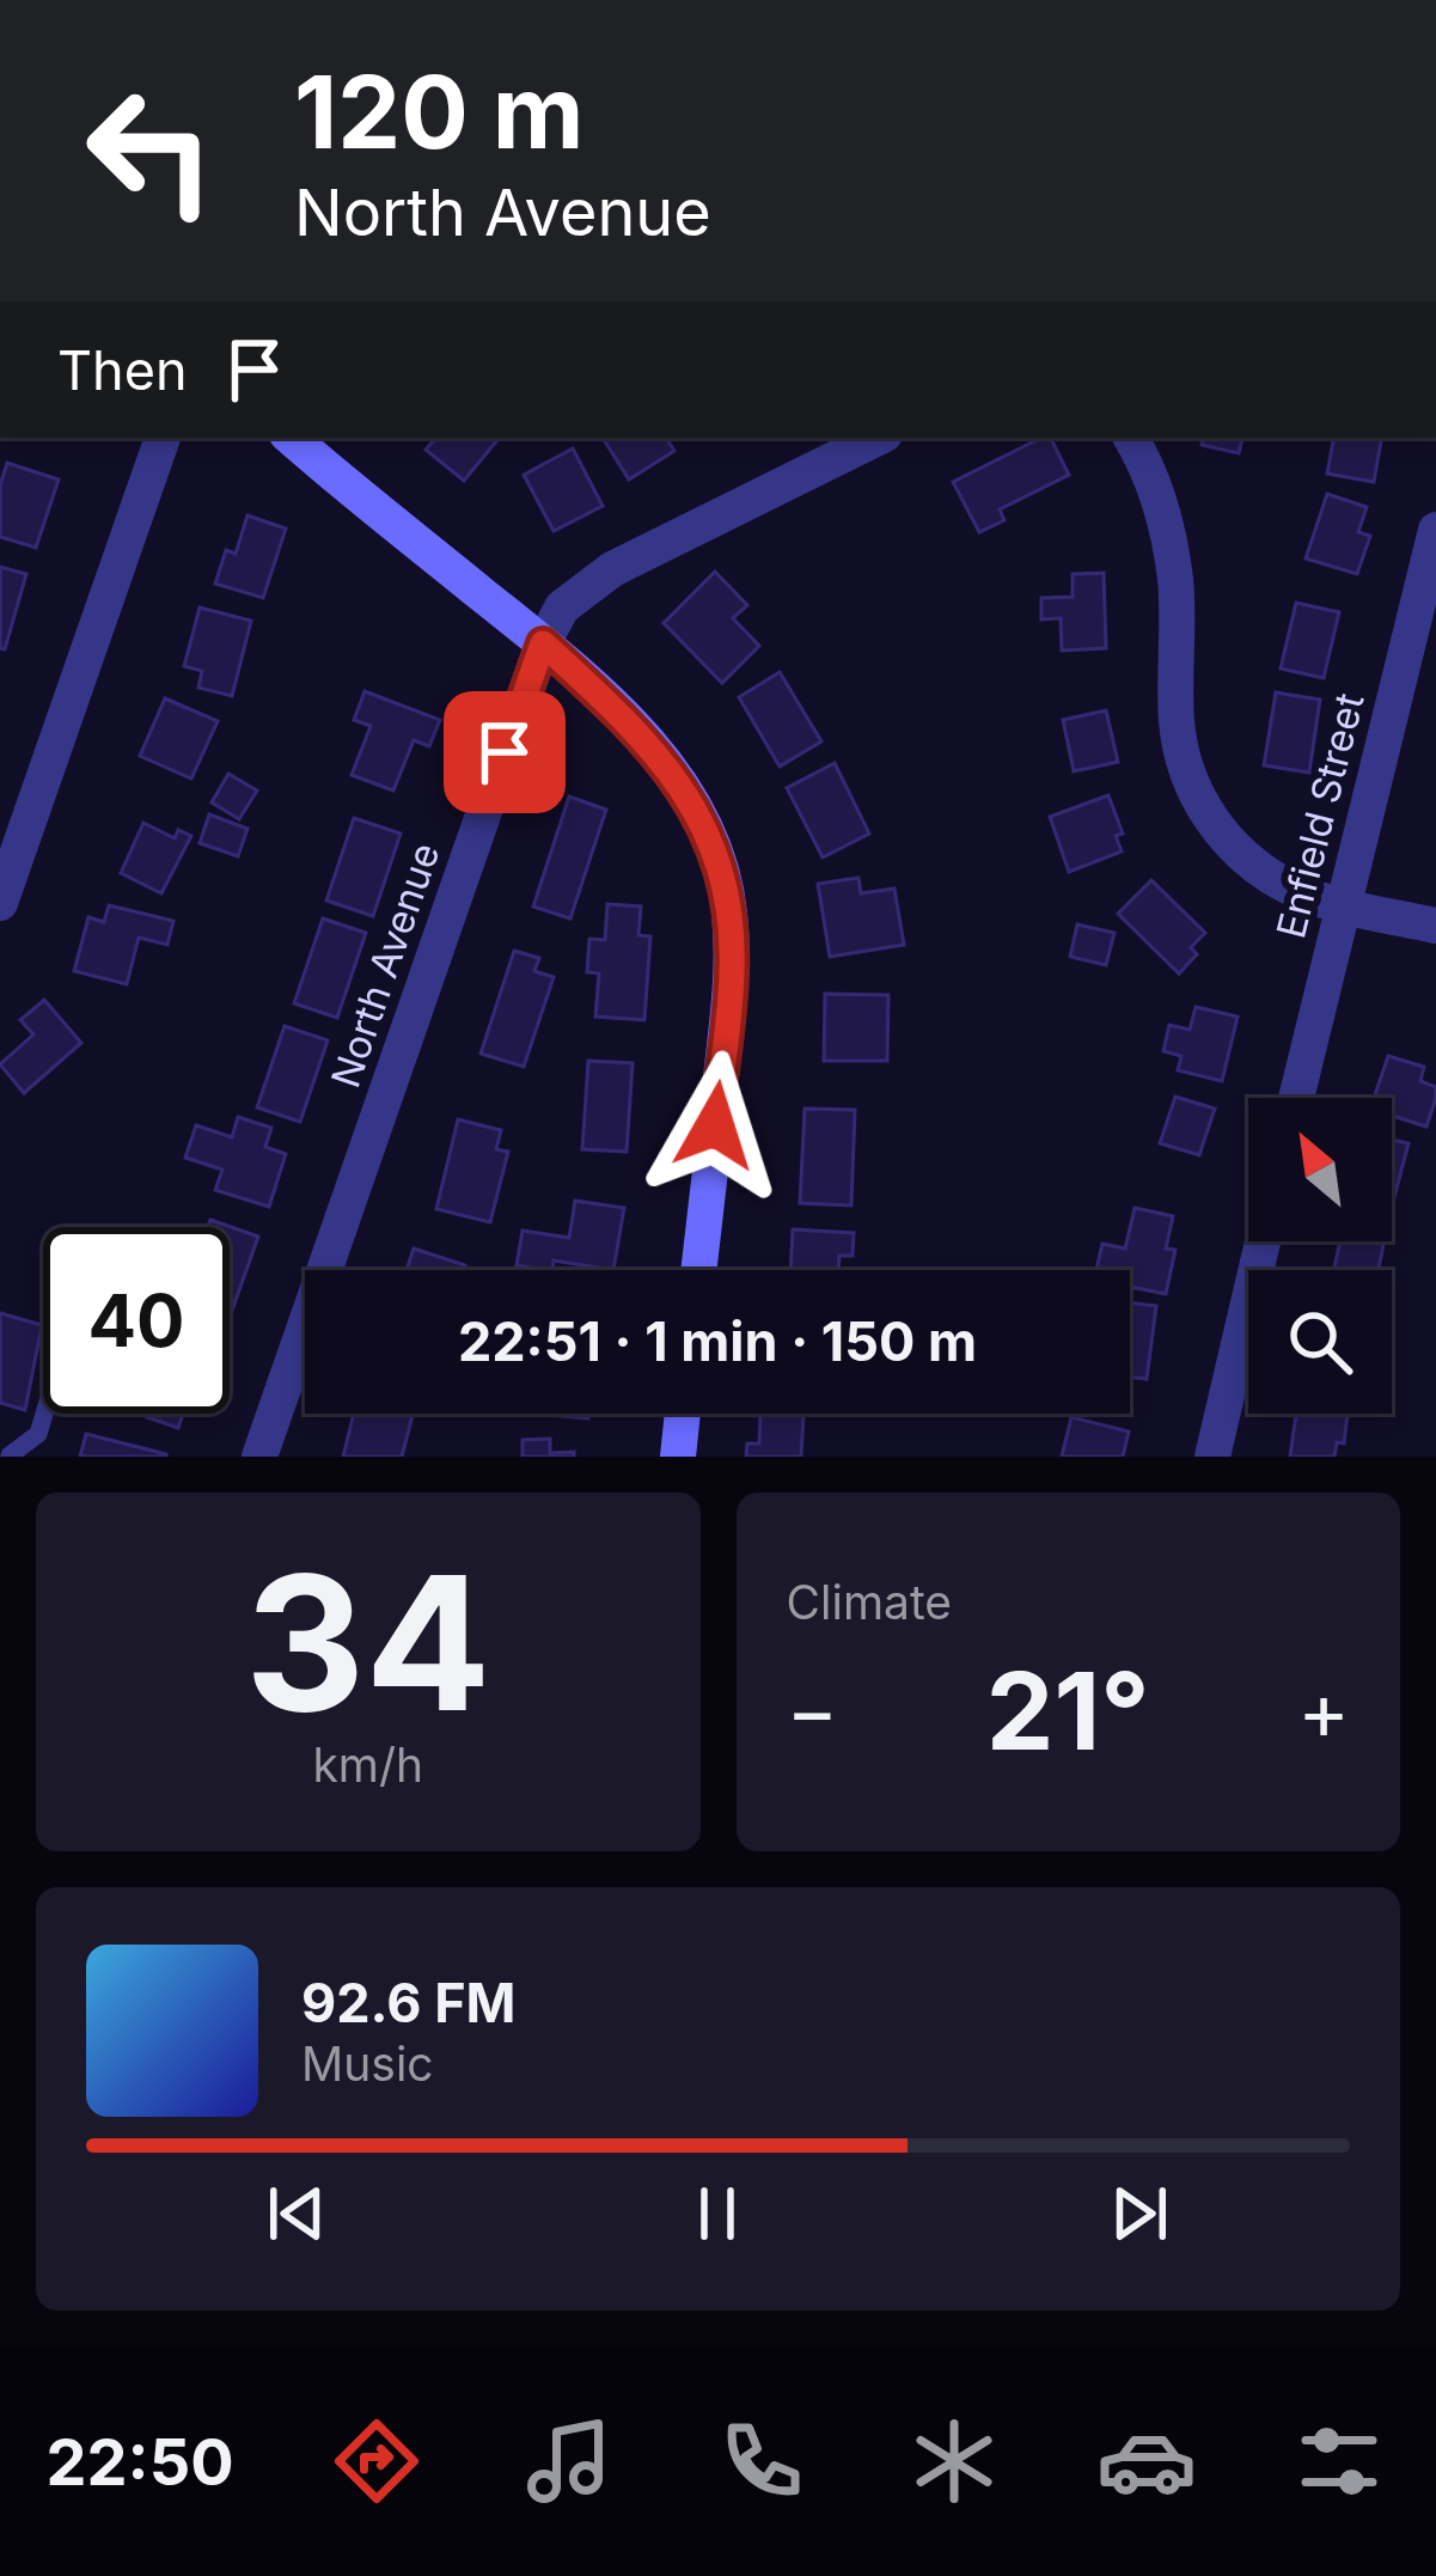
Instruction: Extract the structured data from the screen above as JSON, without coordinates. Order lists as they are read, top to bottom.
{
  "streets": {
    "street": ["Enfield Street", "North Avenue"]
  },
  "north": "top left",
  "page": {
    "turn": ["120 m", "North Avenue"],
    "then": "Then",
    "limit": "40",
    "trip": "22:51 · 1 min · 150 m",
    "tile": [
      ["34", "km/h"],
      "Climate"
    ],
    "heat": ["−", "21°", "+"],
    "song": ["92.6 FM", "Music"],
    "tabs": "22:50"
  }
}
